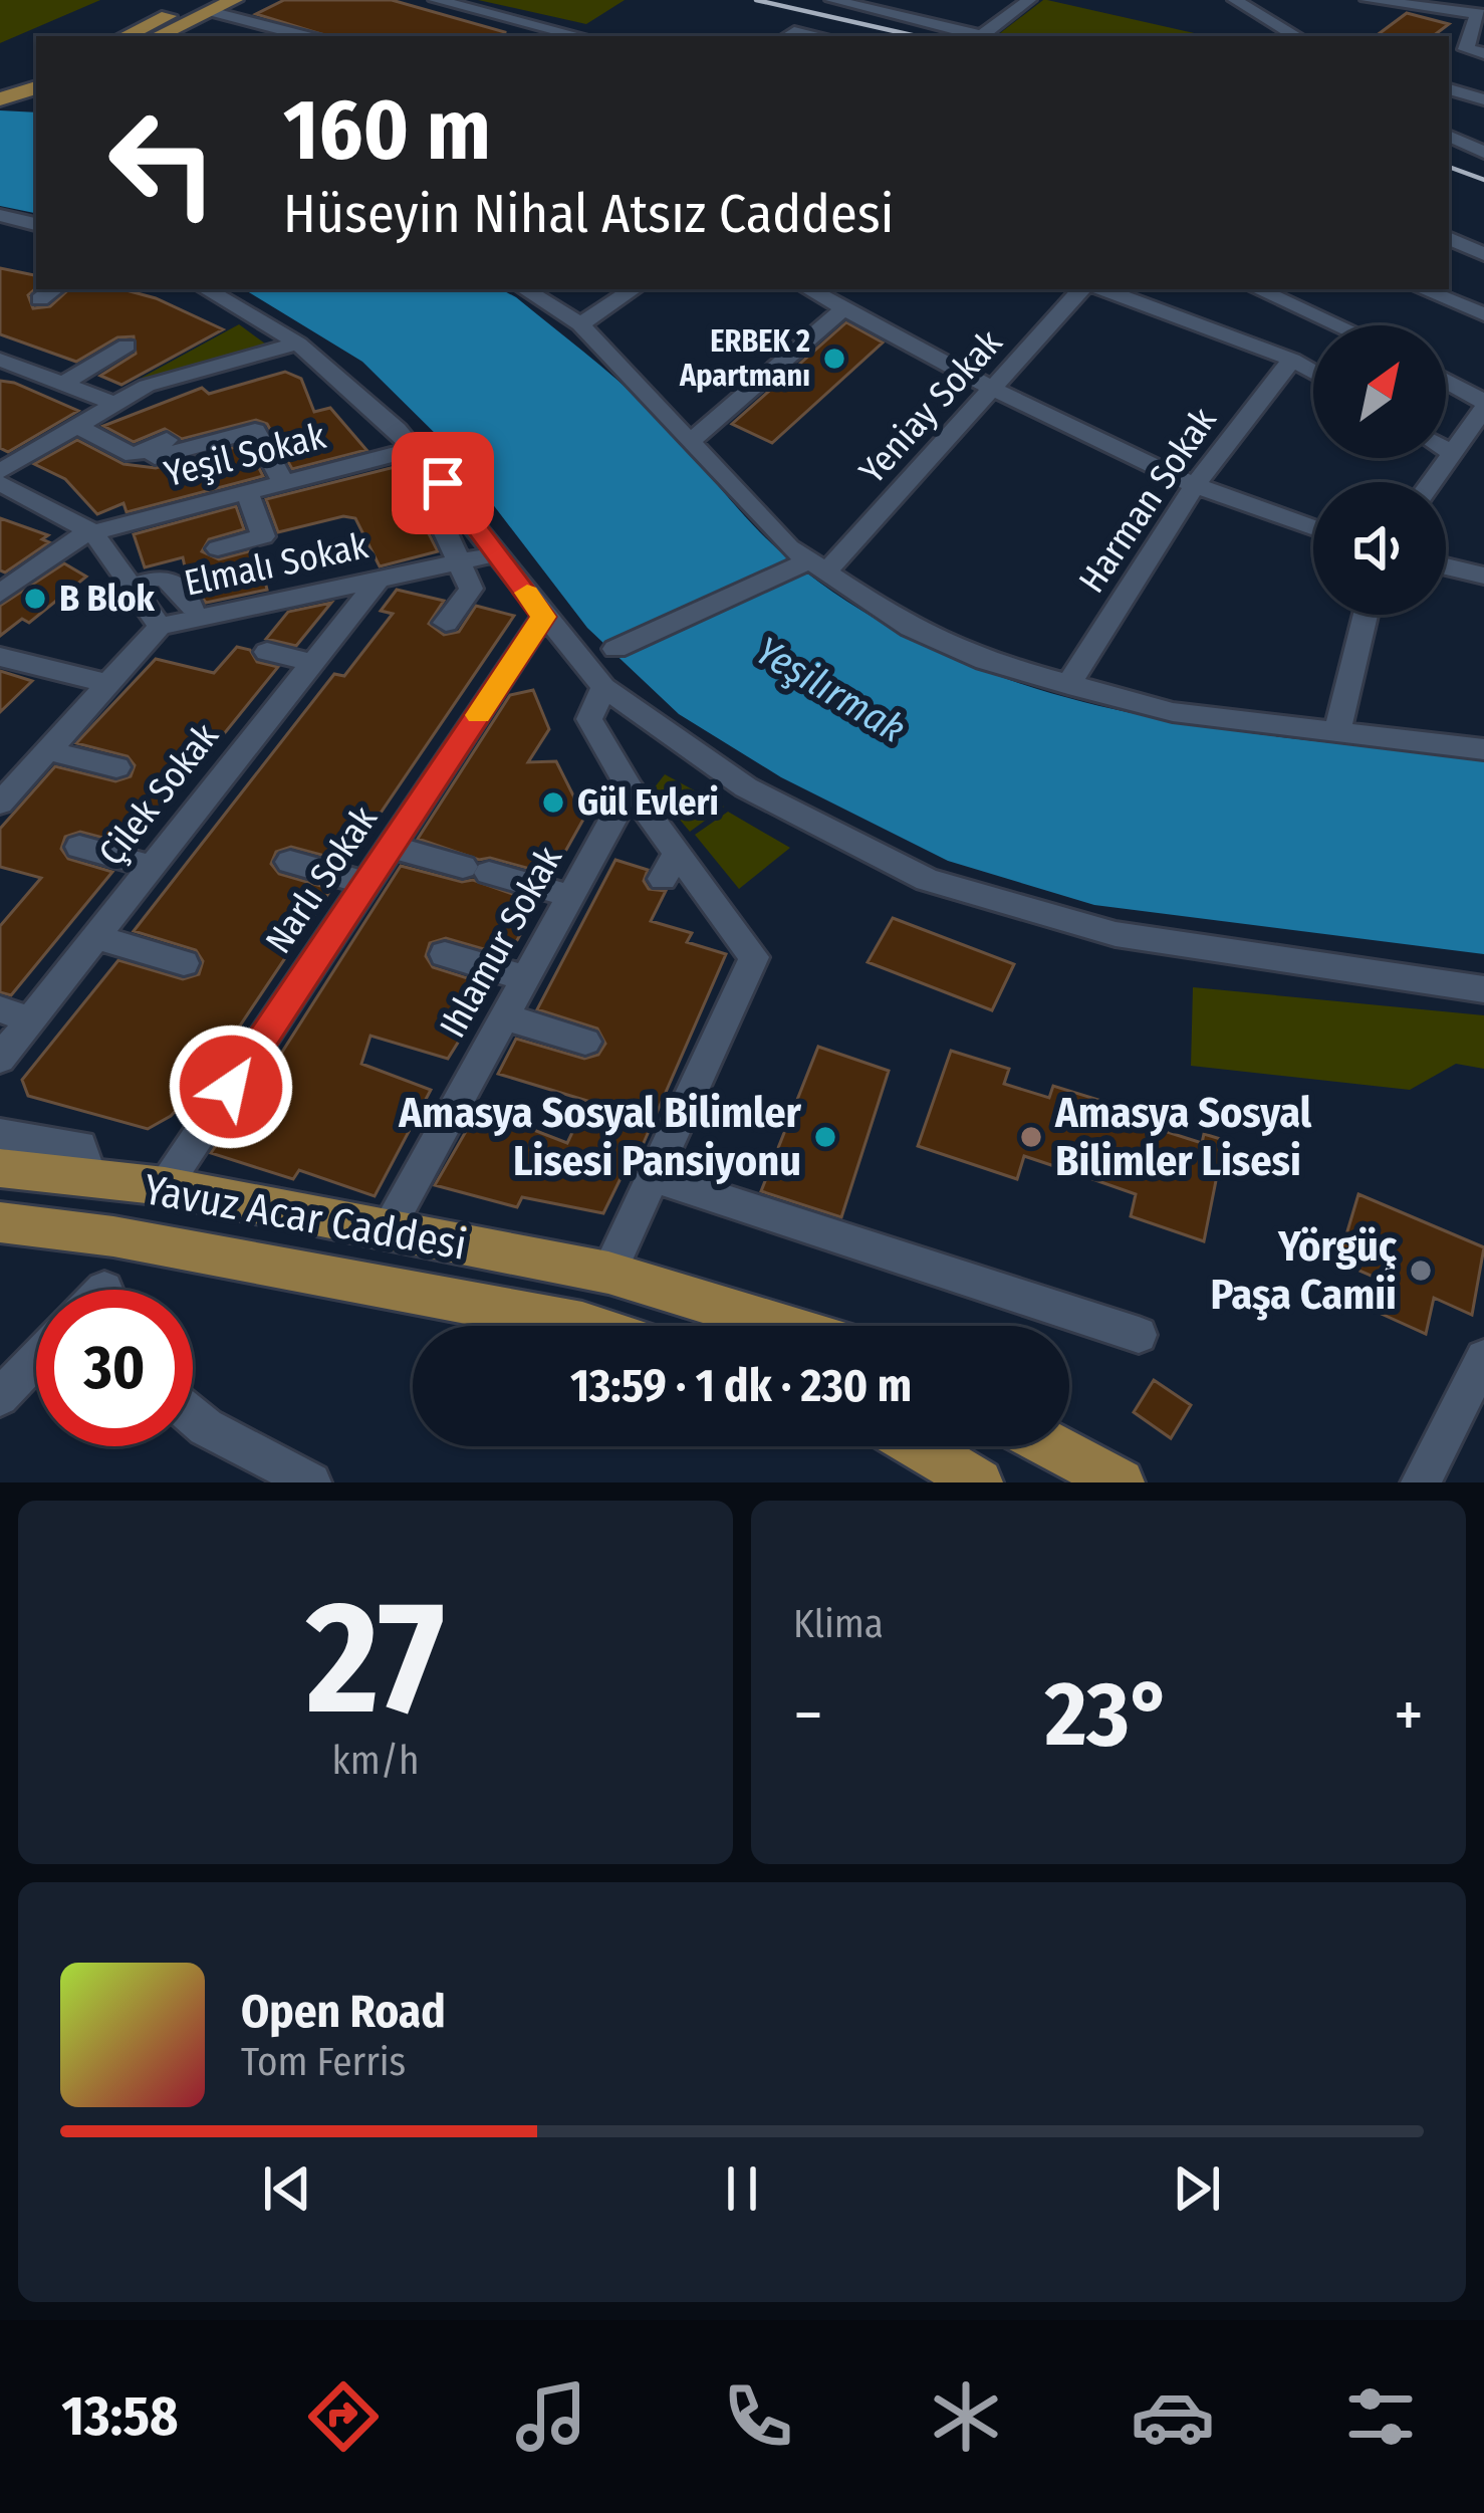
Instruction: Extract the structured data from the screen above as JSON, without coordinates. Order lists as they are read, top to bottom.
{
  "streets": {
    "main road": ["Yavuz Acar Caddesi"],
    "street": [
      "Yeniay Sokak",
      "Yeşil Sokak",
      "Harman Sokak",
      "Elmalı Sokak",
      "Çilek Sokak",
      "Narlı Sokak",
      "Ihlamur Sokak"
    ]
  },
  "crossings": [
    ["Elmalı Sokak", "Çilek Sokak"],
    ["Narlı Sokak", "Yavuz Acar Caddesi"],
    ["Ihlamur Sokak", "Yavuz Acar Caddesi"]
  ],
  "water": ["Yeşilırmak"],
  "places": [
    "ERBEK 2 Apartmanı",
    "B Blok",
    "Gül Evleri",
    "Amasya Sosyal Bilimler Lisesi Pansiyonu",
    "Amasya Sosyal Bilimler Lisesi",
    "Yörgüç Paşa Camii"
  ],
  "north": "top right",
  "page": {
    "turn": ["160 m", "Hüseyin Nihal Atsız Caddesi"],
    "limit": "30",
    "trip": "13:59 · 1 dk · 230 m",
    "tile": [
      ["27", "km/h"],
      "Klima"
    ],
    "heat": ["−", "23°", "+"],
    "song": ["Open Road", "Tom Ferris"],
    "tabs": "13:58"
  }
}
